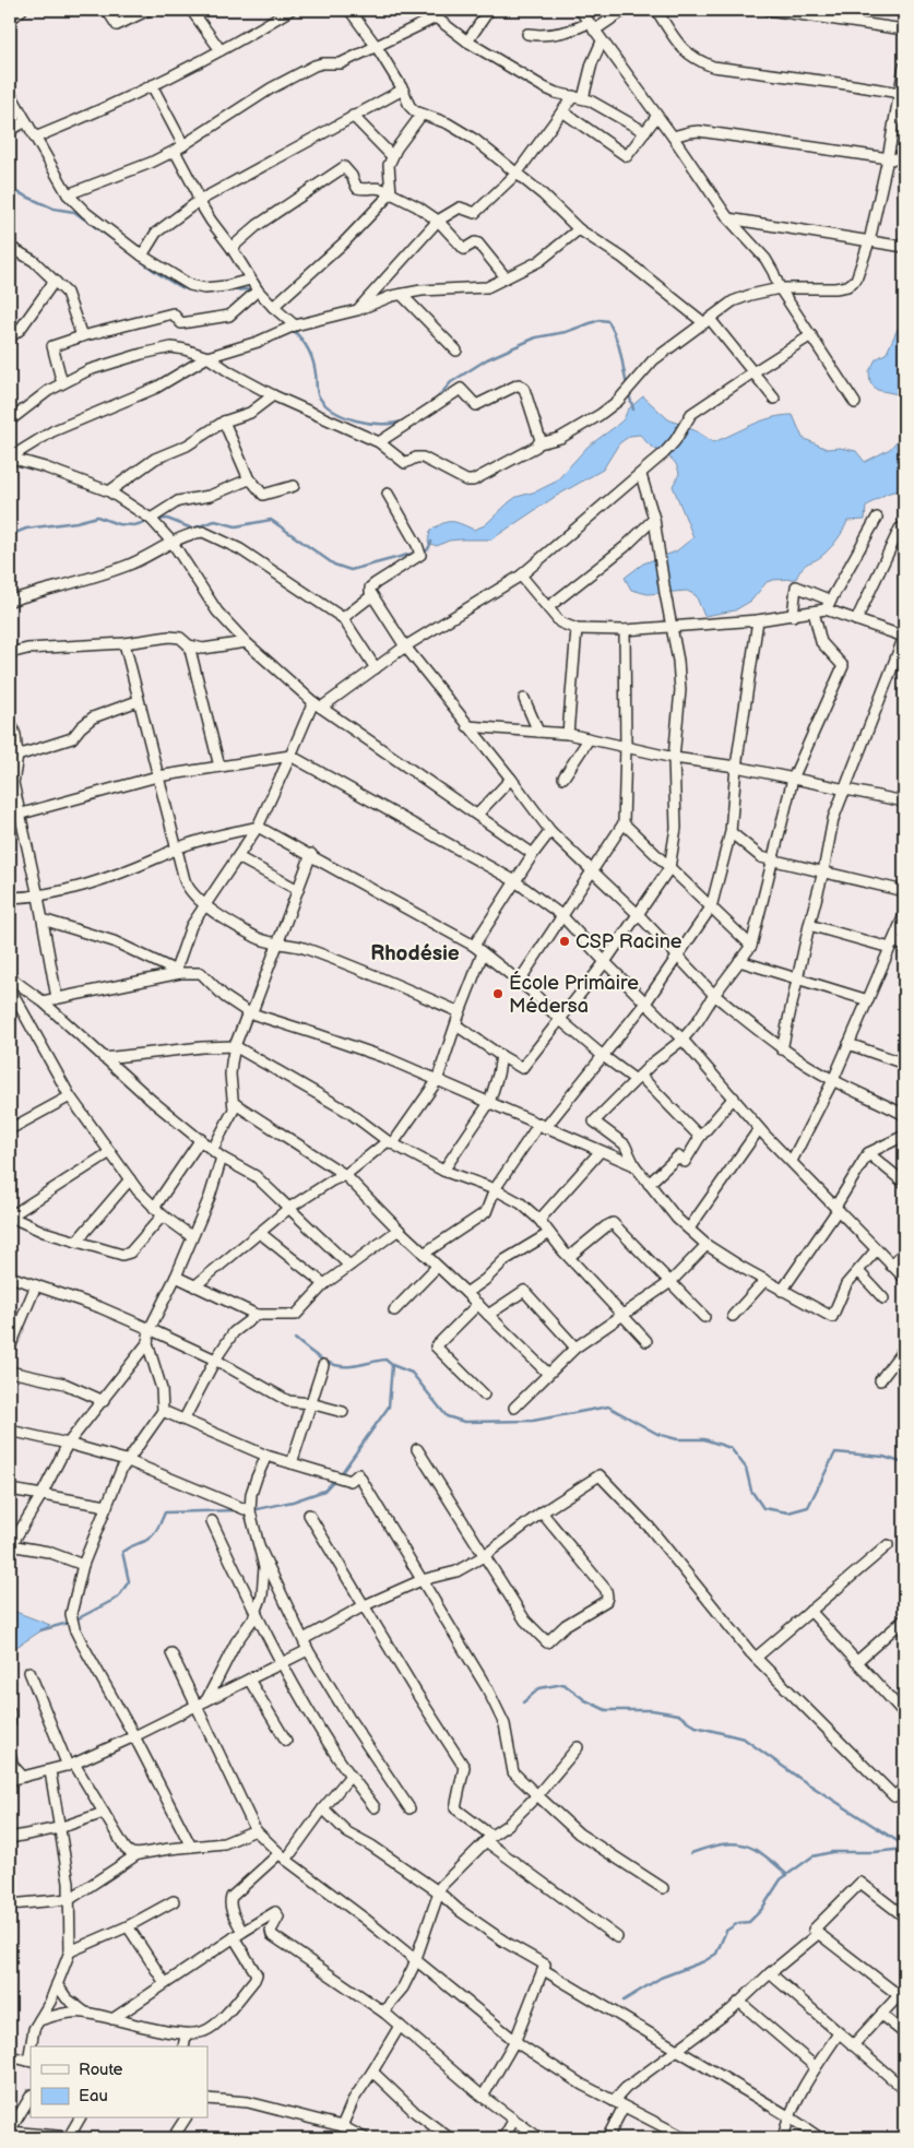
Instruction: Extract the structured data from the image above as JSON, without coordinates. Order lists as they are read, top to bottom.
{
  "districts": ["Rhodésie"],
  "places": ["CSP Racine", "École Primaire Médersa"],
  "legend": ["Route", "Eau"]
}
